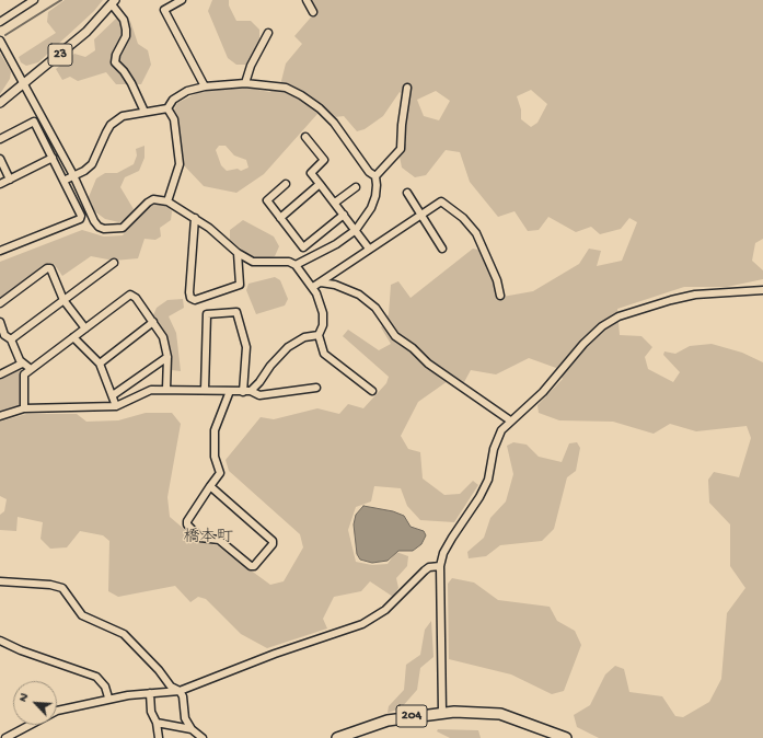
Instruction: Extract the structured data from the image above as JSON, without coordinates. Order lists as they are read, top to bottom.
{
  "streets": {
    "highway": ["204"],
    "main road": ["23"]
  },
  "districts": ["橋本町"],
  "north": "top left"
}
